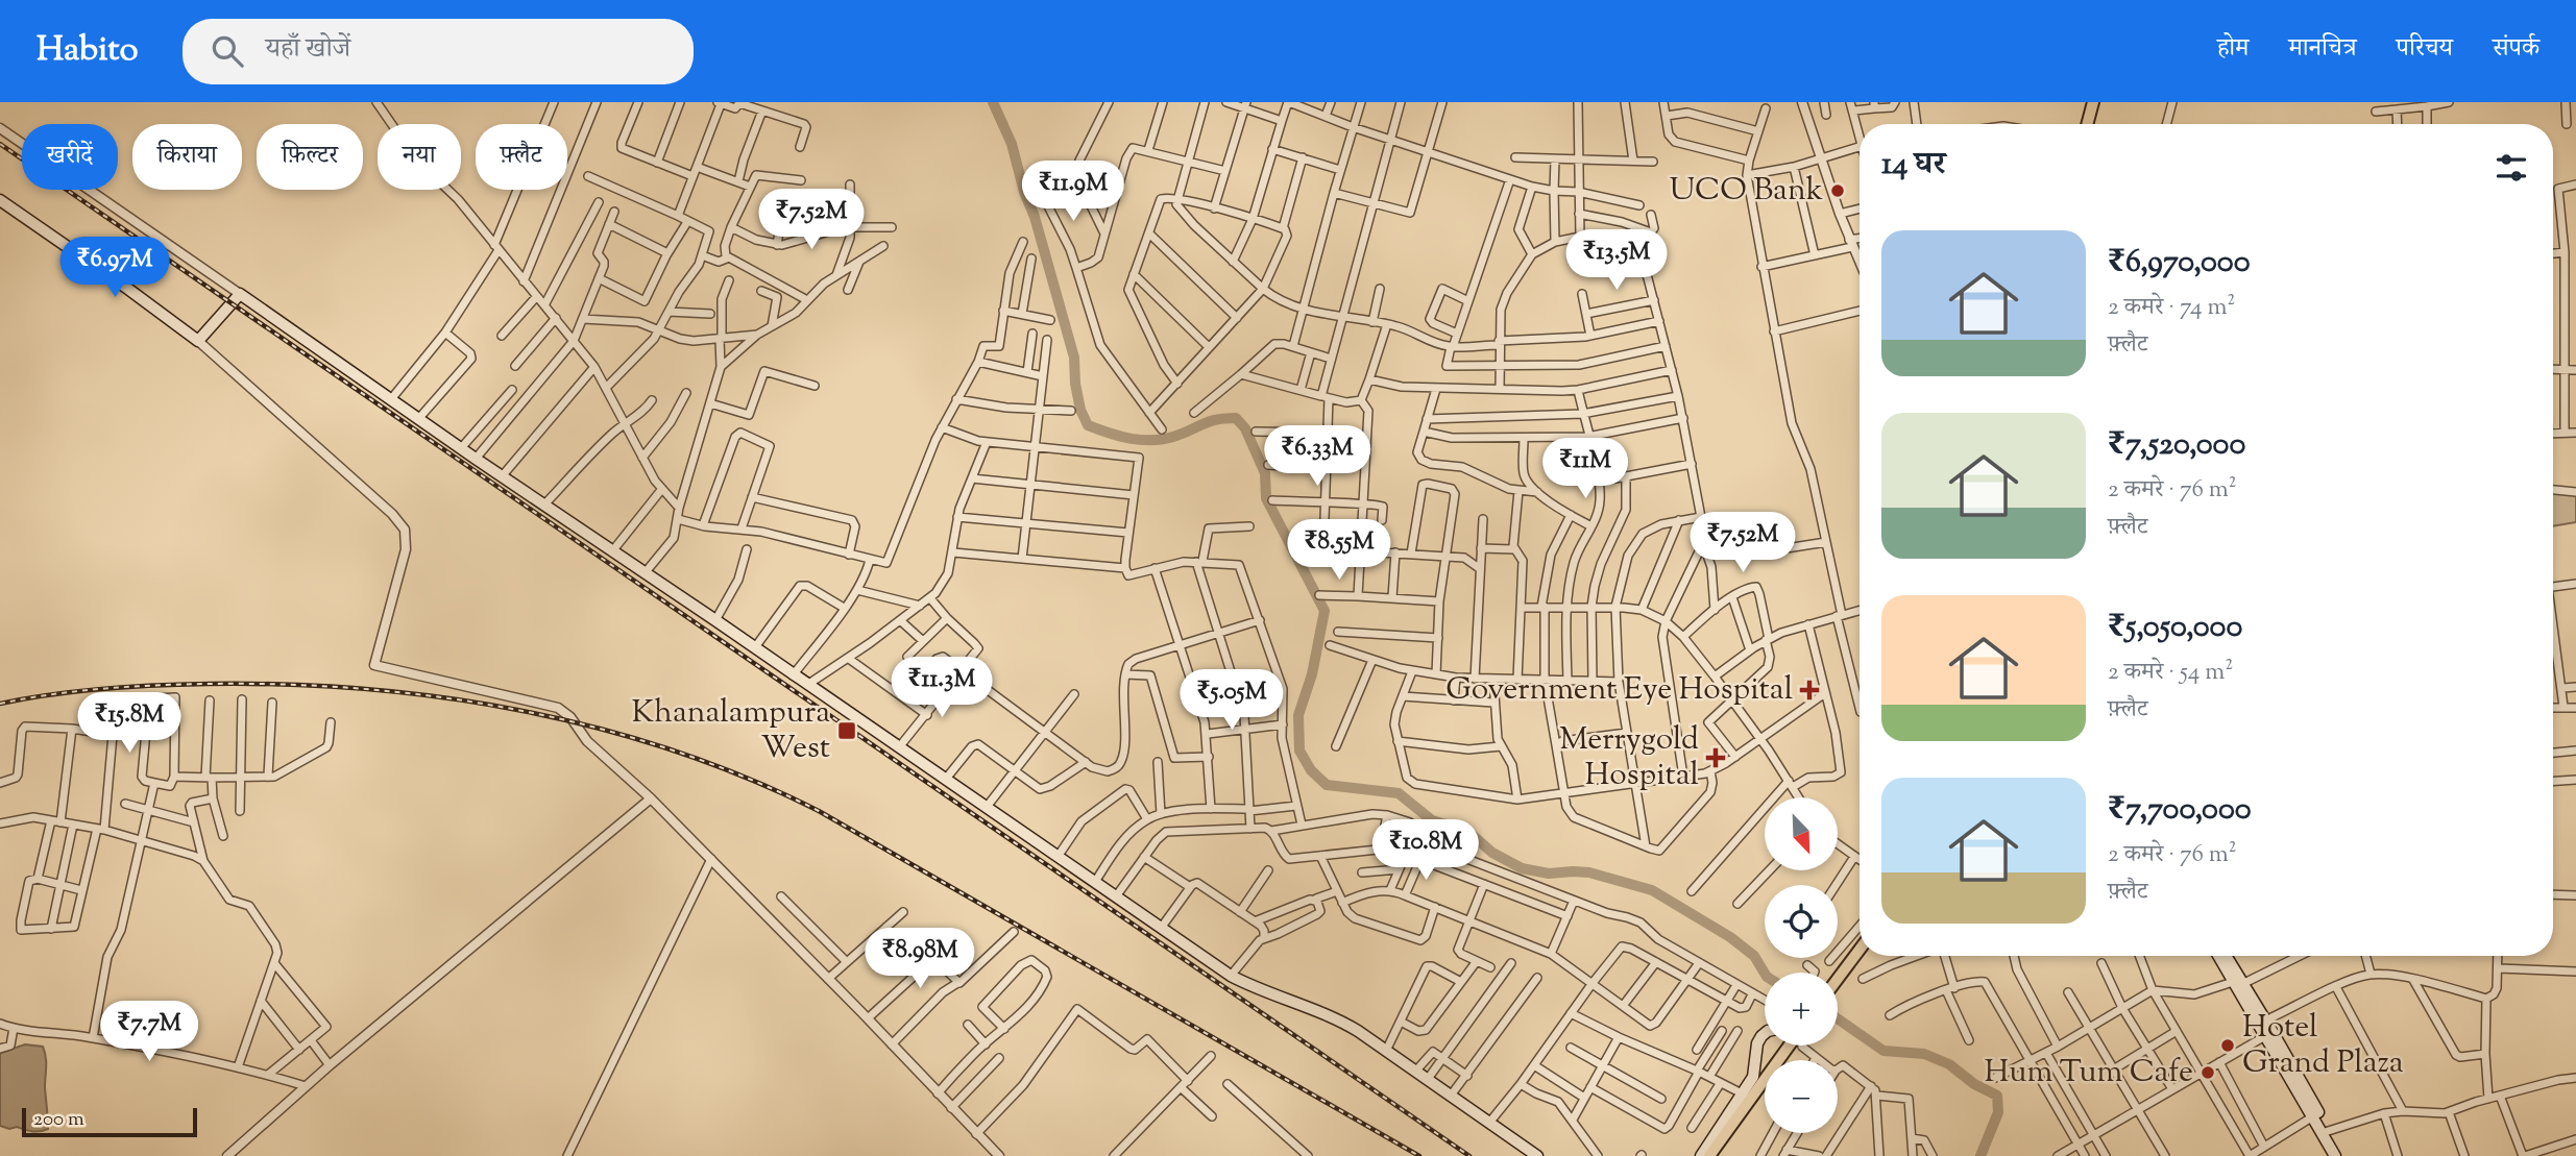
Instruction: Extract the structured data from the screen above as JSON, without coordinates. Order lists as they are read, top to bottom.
{
  "places": {
    "other": ["UCO Bank", "Hotel Grand Plaza", "Hum Tum Cafe"],
    "health": ["Government Eye Hospital", "Merrygold Hospital"],
    "transit": ["Khanalampura West"]
  },
  "scale_bar": "200 m",
  "north": "bottom right",
  "page": {
    "header": "Habito",
    "search": "यहाँ खोजें",
    "nav": [
      "होम",
      "मानचित्र",
      "परिचय",
      "संपर्क"
    ],
    "chip": [
      "खरीदें",
      "किराया",
      "फ़िल्टर",
      "नया",
      "फ़्लैट"
    ],
    "heading": "14 घर",
    "price": [
      "₹11.9M",
      "₹7.52M",
      "₹13.5M",
      "₹6.97M",
      "₹6.33M",
      "₹11M",
      "₹7.52M",
      "₹8.55M",
      "₹11.3M",
      "₹5.05M",
      "₹15.8M",
      "₹10.8M",
      "₹8.98M",
      "₹7.7M"
    ],
    "list": [
      {
        "name": "₹6,970,000",
        "note": "2 कमरे · 74 m² · फ़्लैट"
      },
      {
        "name": "₹7,520,000",
        "note": "2 कमरे · 76 m² · फ़्लैट"
      },
      {
        "name": "₹5,050,000",
        "note": "2 कमरे · 54 m² · फ़्लैट"
      },
      {
        "name": "₹7,700,000",
        "note": "2 कमरे · 76 m² · फ़्लैट"
      }
    ],
    "map_buttons": ["+", "−"],
    "scale": "200 m"
  }
}
